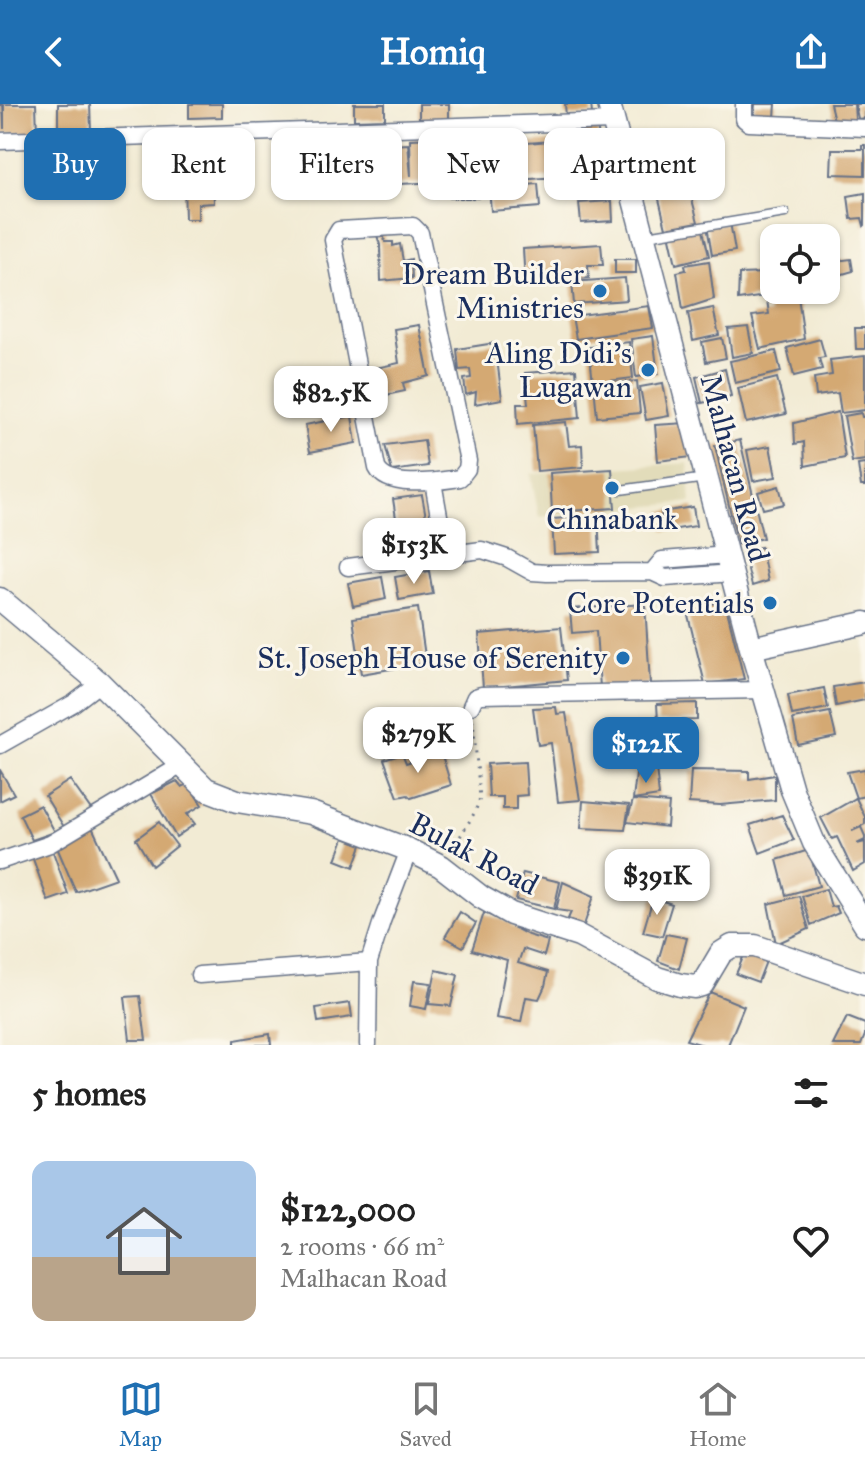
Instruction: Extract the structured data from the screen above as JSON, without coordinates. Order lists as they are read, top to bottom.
{
  "streets": {
    "street": ["Malhacan Road", "Bulak Road"]
  },
  "places": [
    "Dream Builder Ministries",
    "Aling Didi's Lugawan",
    "Chinabank",
    "Core Potentials",
    "St. Joseph House of Serenity"
  ],
  "page": {
    "header": "Homiq",
    "chip": [
      "Buy",
      "Rent",
      "Filters",
      "New",
      "Apartment"
    ],
    "price": [
      "$82.5K",
      "$153K",
      "$279K",
      "$122K",
      "$391K"
    ],
    "heading": "5 homes",
    "list": [
      {
        "name": "$122,000",
        "note": "2 rooms · 66 m² · Malhacan Road"
      }
    ],
    "tabs": ["Map", "Saved", "Home"]
  }
}
